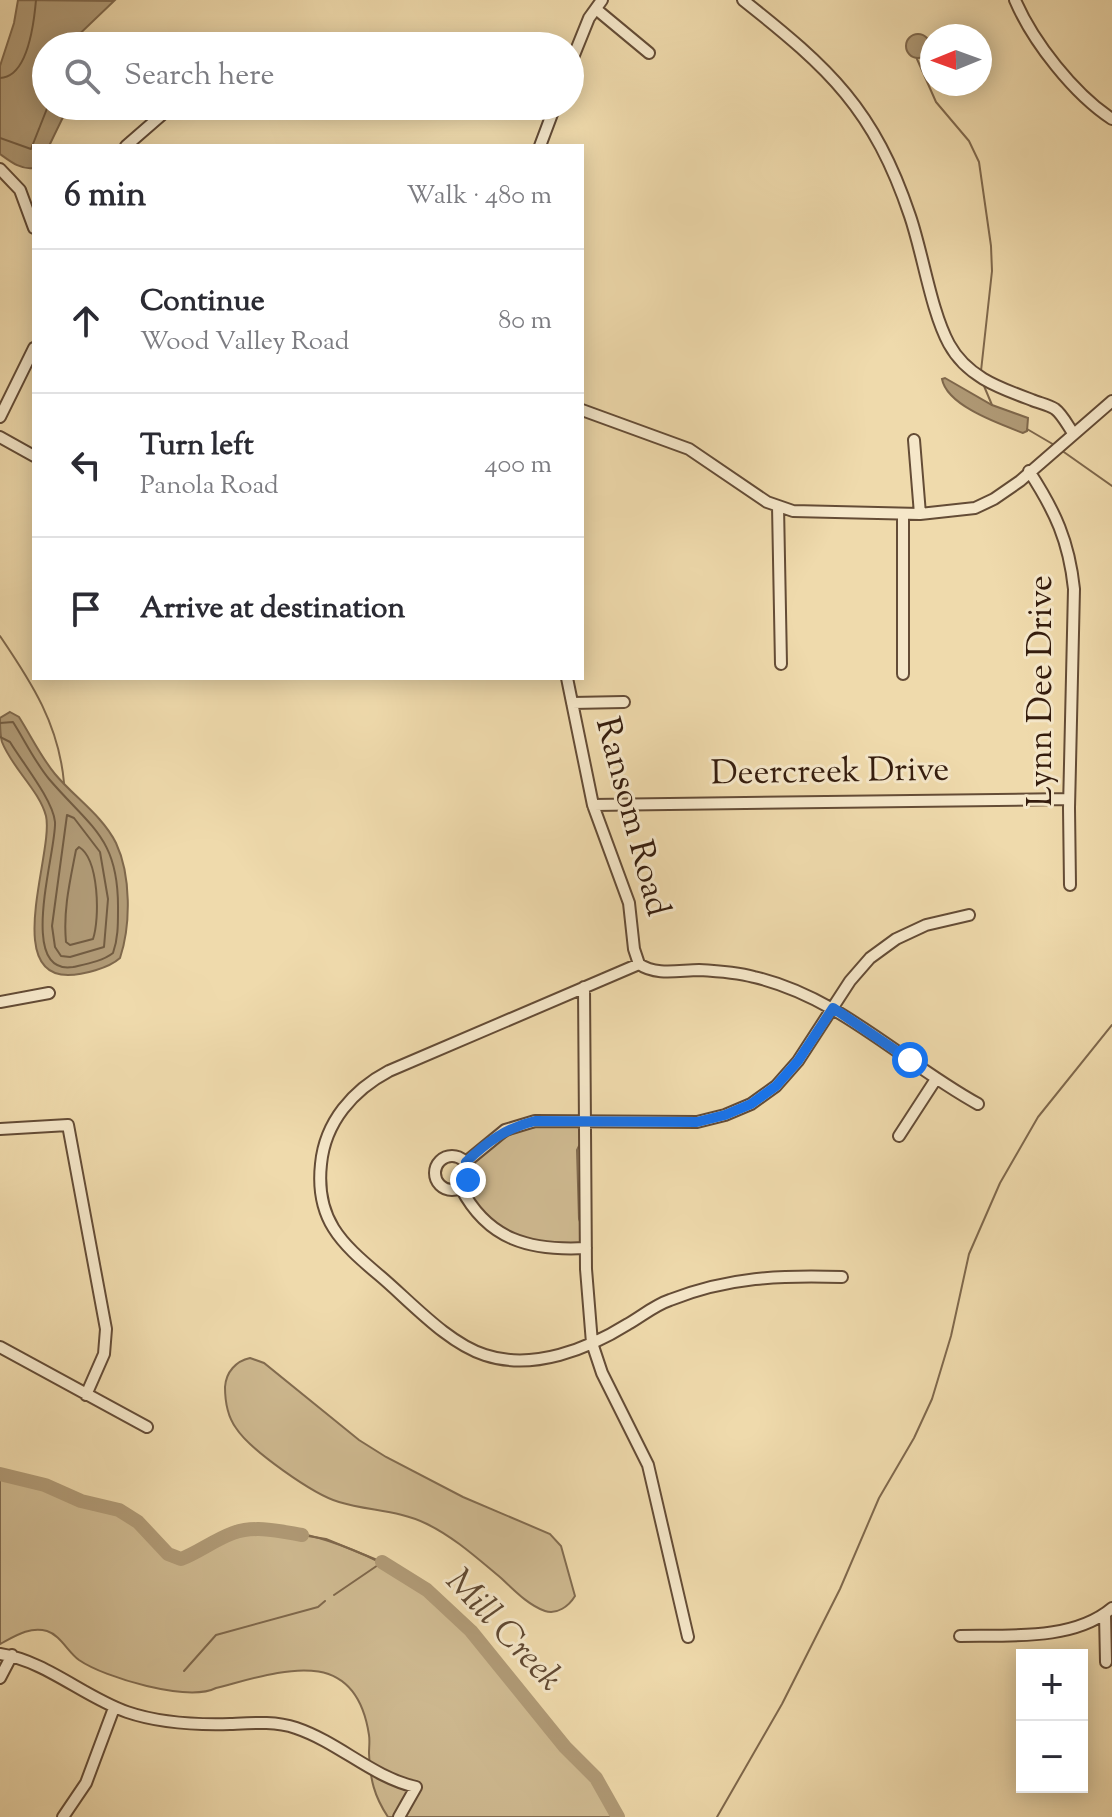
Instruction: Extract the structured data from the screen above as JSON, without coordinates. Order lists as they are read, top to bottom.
{
  "streets": {
    "street": ["Lynn Dee Drive", "Deercreek Drive", "Ransom Road"]
  },
  "crossings": [
    ["Lynn Dee Drive", "Deercreek Drive"],
    ["Deercreek Drive", "Ransom Road"]
  ],
  "water": ["Mill Creek"],
  "north": "left",
  "page": {
    "search": "Search here",
    "heading": ["6 min", "Walk · 480 m"],
    "list": [
      ["Continue", "Wood Valley Road", "80 m"],
      ["Turn left", "Panola Road", "400 m"],
      "Arrive at destination"
    ],
    "map_buttons": ["+", "−"]
  }
}
